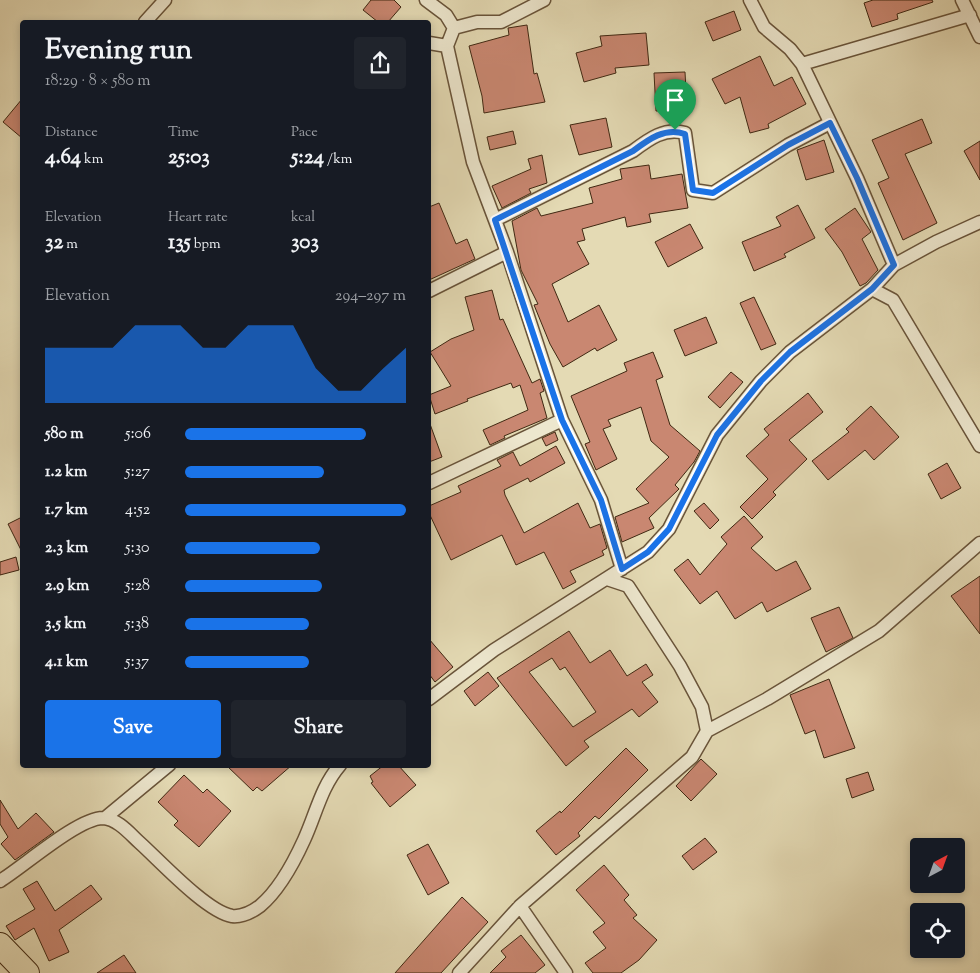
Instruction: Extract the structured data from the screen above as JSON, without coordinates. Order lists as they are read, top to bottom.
{
  "north": "top right",
  "page": {
    "heading": ["Evening run", "18:29 · 8 × 580 m"],
    "stats": [
      ["Distance", "4.64 km"],
      ["Time", "25:03"],
      ["Pace", "5:24 /km"],
      ["Elevation", "32 m"],
      ["Heart rate", "135 bpm"],
      ["kcal", "303"]
    ],
    "chart": ["Elevation", "294–297 m"],
    "list": [
      {
        "name": "580 m",
        "note": "5:06"
      },
      {
        "name": "1.2 km",
        "note": "5:27"
      },
      {
        "name": "1.7 km",
        "note": "4:52"
      },
      {
        "name": "2.3 km",
        "note": "5:30"
      },
      {
        "name": "2.9 km",
        "note": "5:28"
      },
      {
        "name": "3.5 km",
        "note": "5:38"
      },
      {
        "name": "4.1 km",
        "note": "5:37"
      }
    ],
    "buttons": ["Save", "Share"]
  }
}
